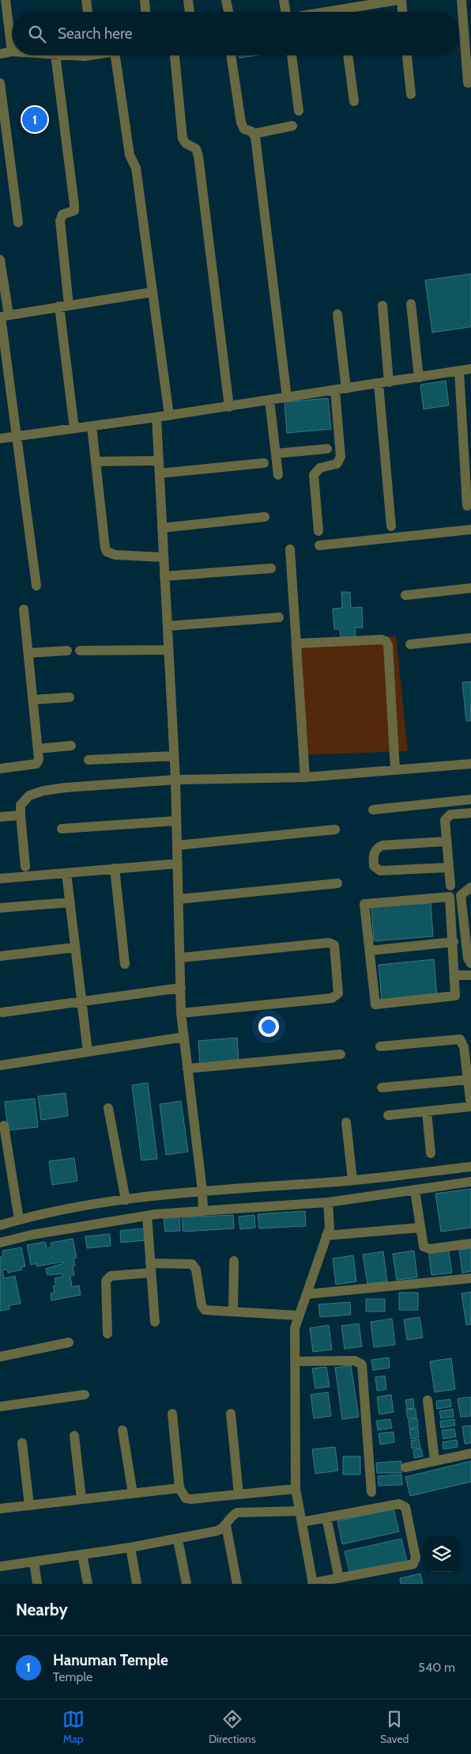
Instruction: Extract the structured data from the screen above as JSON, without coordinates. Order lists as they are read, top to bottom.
{
  "page": {
    "search": "Search here",
    "pins": "1",
    "heading": "Nearby",
    "list": [
      {
        "mark": "1",
        "name": "Hanuman Temple",
        "note": "Temple",
        "value": "540 m"
      }
    ],
    "nav": ["Map", "Directions", "Saved"]
  }
}
